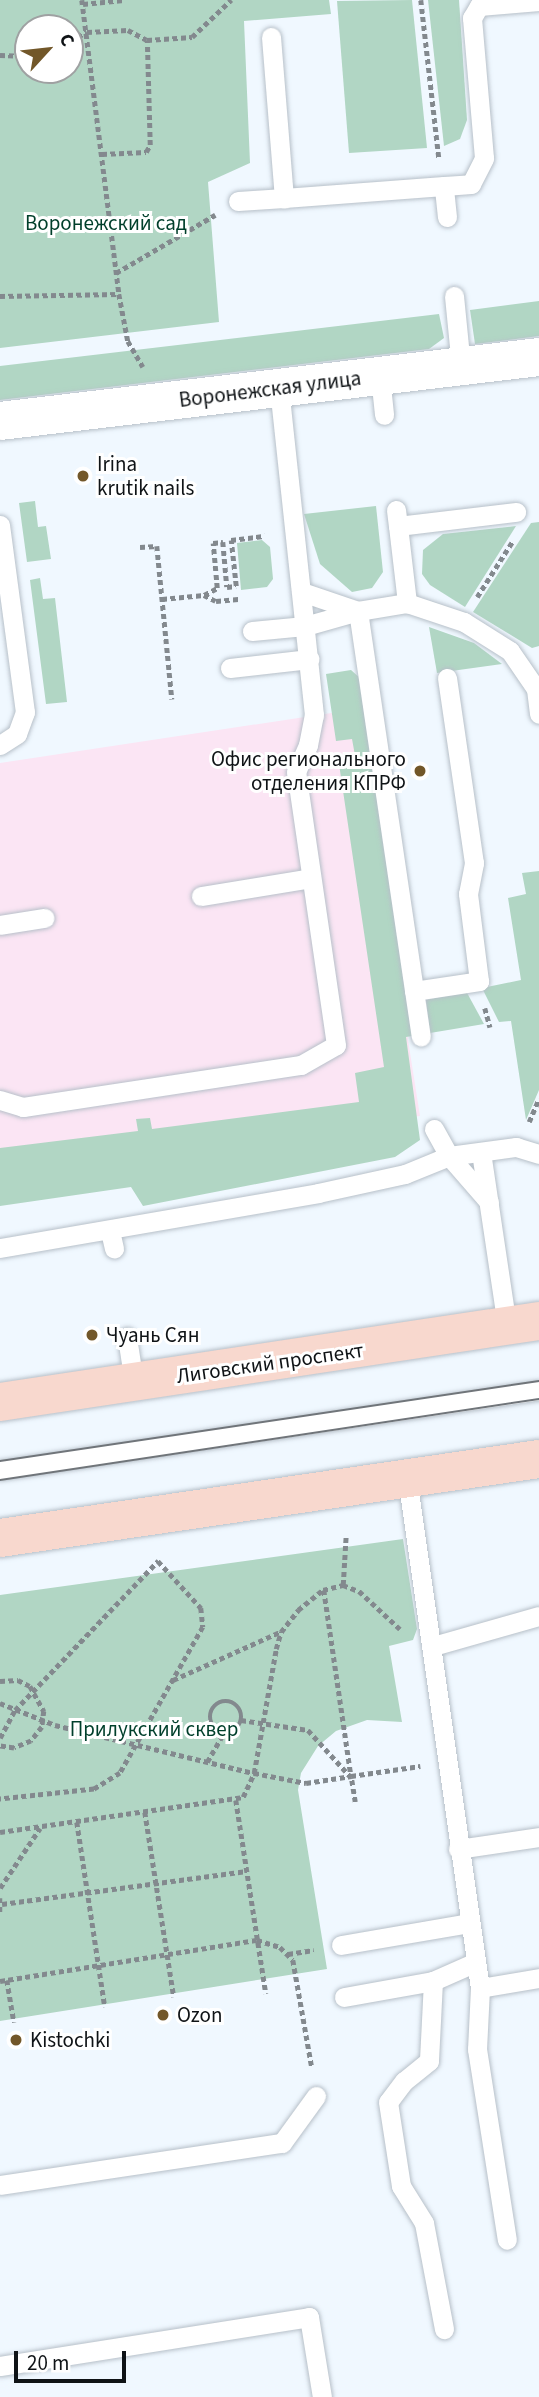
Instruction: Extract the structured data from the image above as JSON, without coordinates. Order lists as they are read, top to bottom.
{
  "streets": {
    "main road": ["Лиговский проспект"],
    "street": ["Воронежская улица"]
  },
  "parks": ["Воронежский сад", "Прилукский сквер"],
  "places": [
    "Irina krutik nails",
    "Офис регионального отделения КПРФ",
    "Чуань Сян",
    "Ozon",
    "Kistochki"
  ],
  "scale_bar": "20 m",
  "north": "top right"
}
